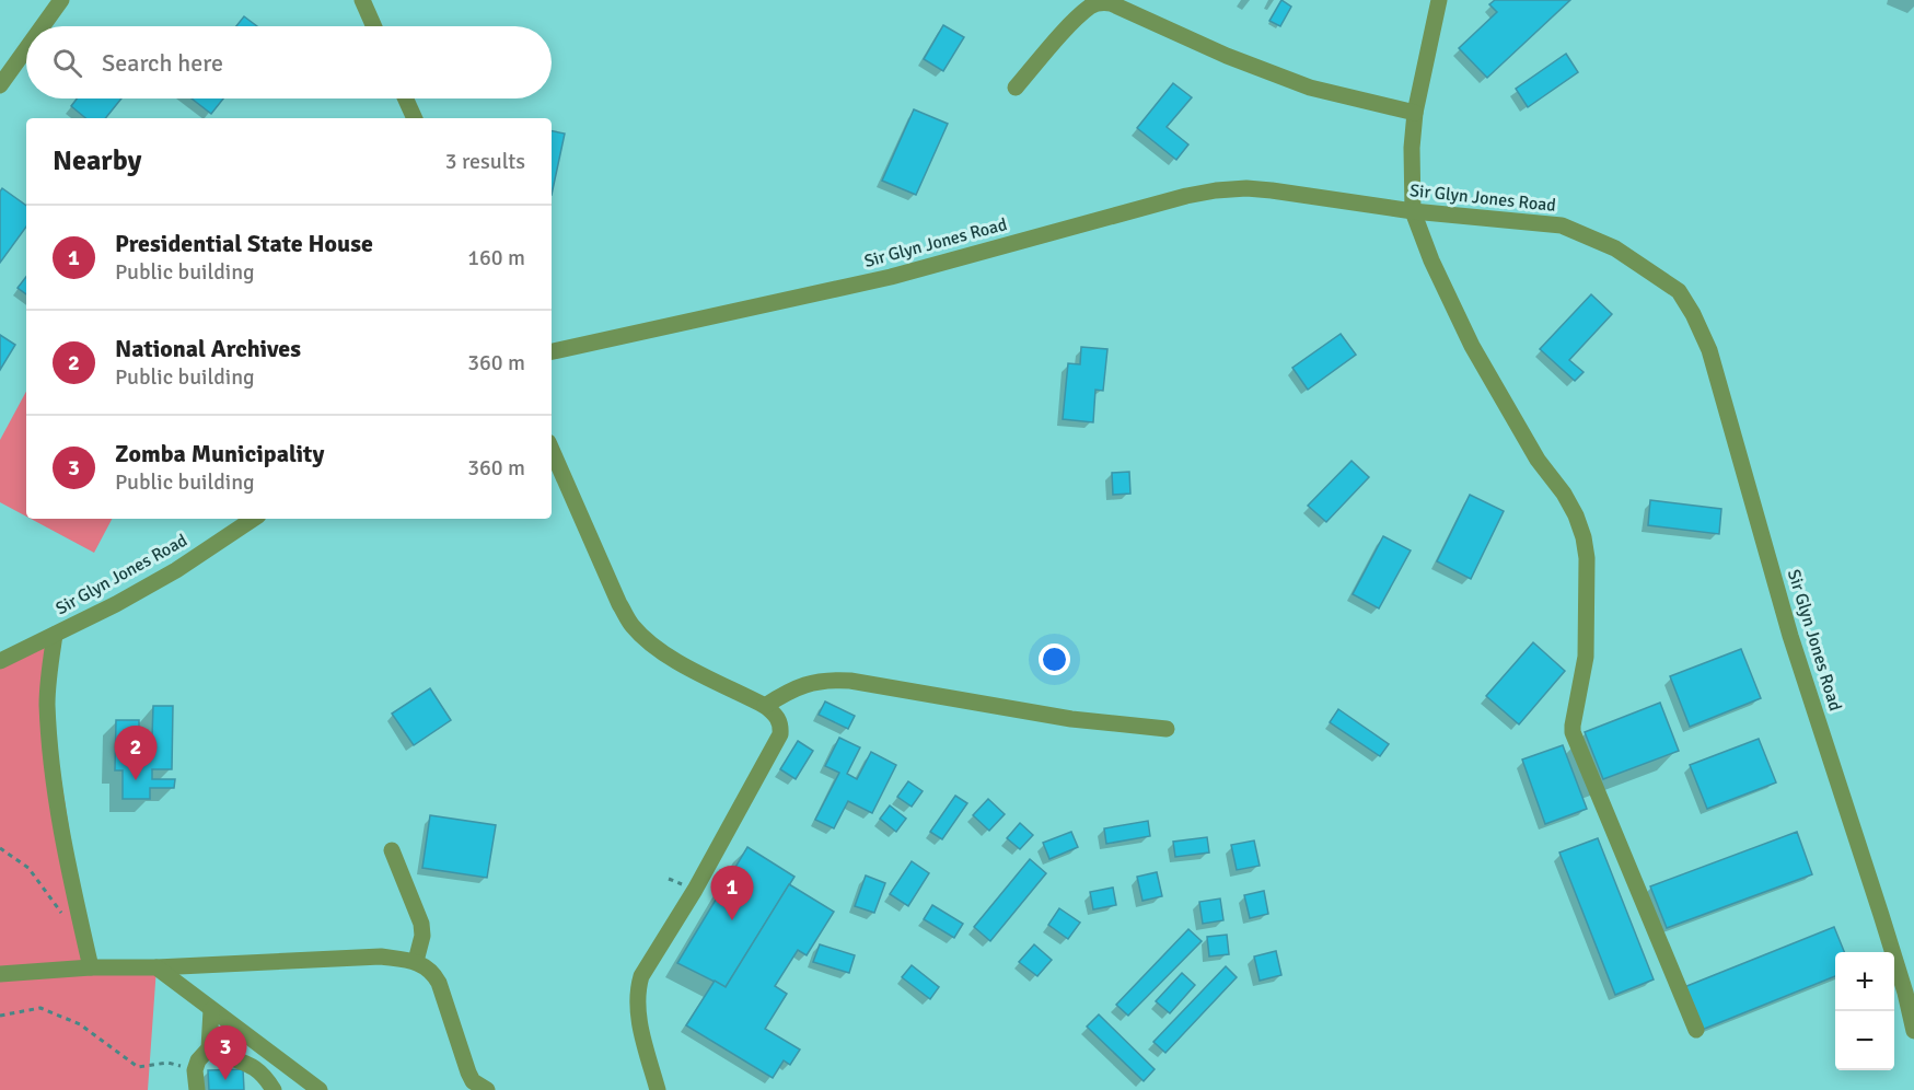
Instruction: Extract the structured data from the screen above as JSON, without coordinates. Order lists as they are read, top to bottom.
{
  "streets": {
    "street": ["Sir Glyn Jones Road"]
  },
  "page": {
    "search": "Search here",
    "heading": ["Nearby", "3 results"],
    "list": [
      {
        "mark": "1",
        "name": "Presidential State House",
        "note": "Public building",
        "value": "160 m"
      },
      {
        "mark": "2",
        "name": "National Archives",
        "note": "Public building",
        "value": "360 m"
      },
      {
        "mark": "3",
        "name": "Zomba Municipality",
        "note": "Public building",
        "value": "360 m"
      }
    ],
    "pins": ["2", "1", "3"],
    "map_buttons": ["+", "−"]
  }
}
